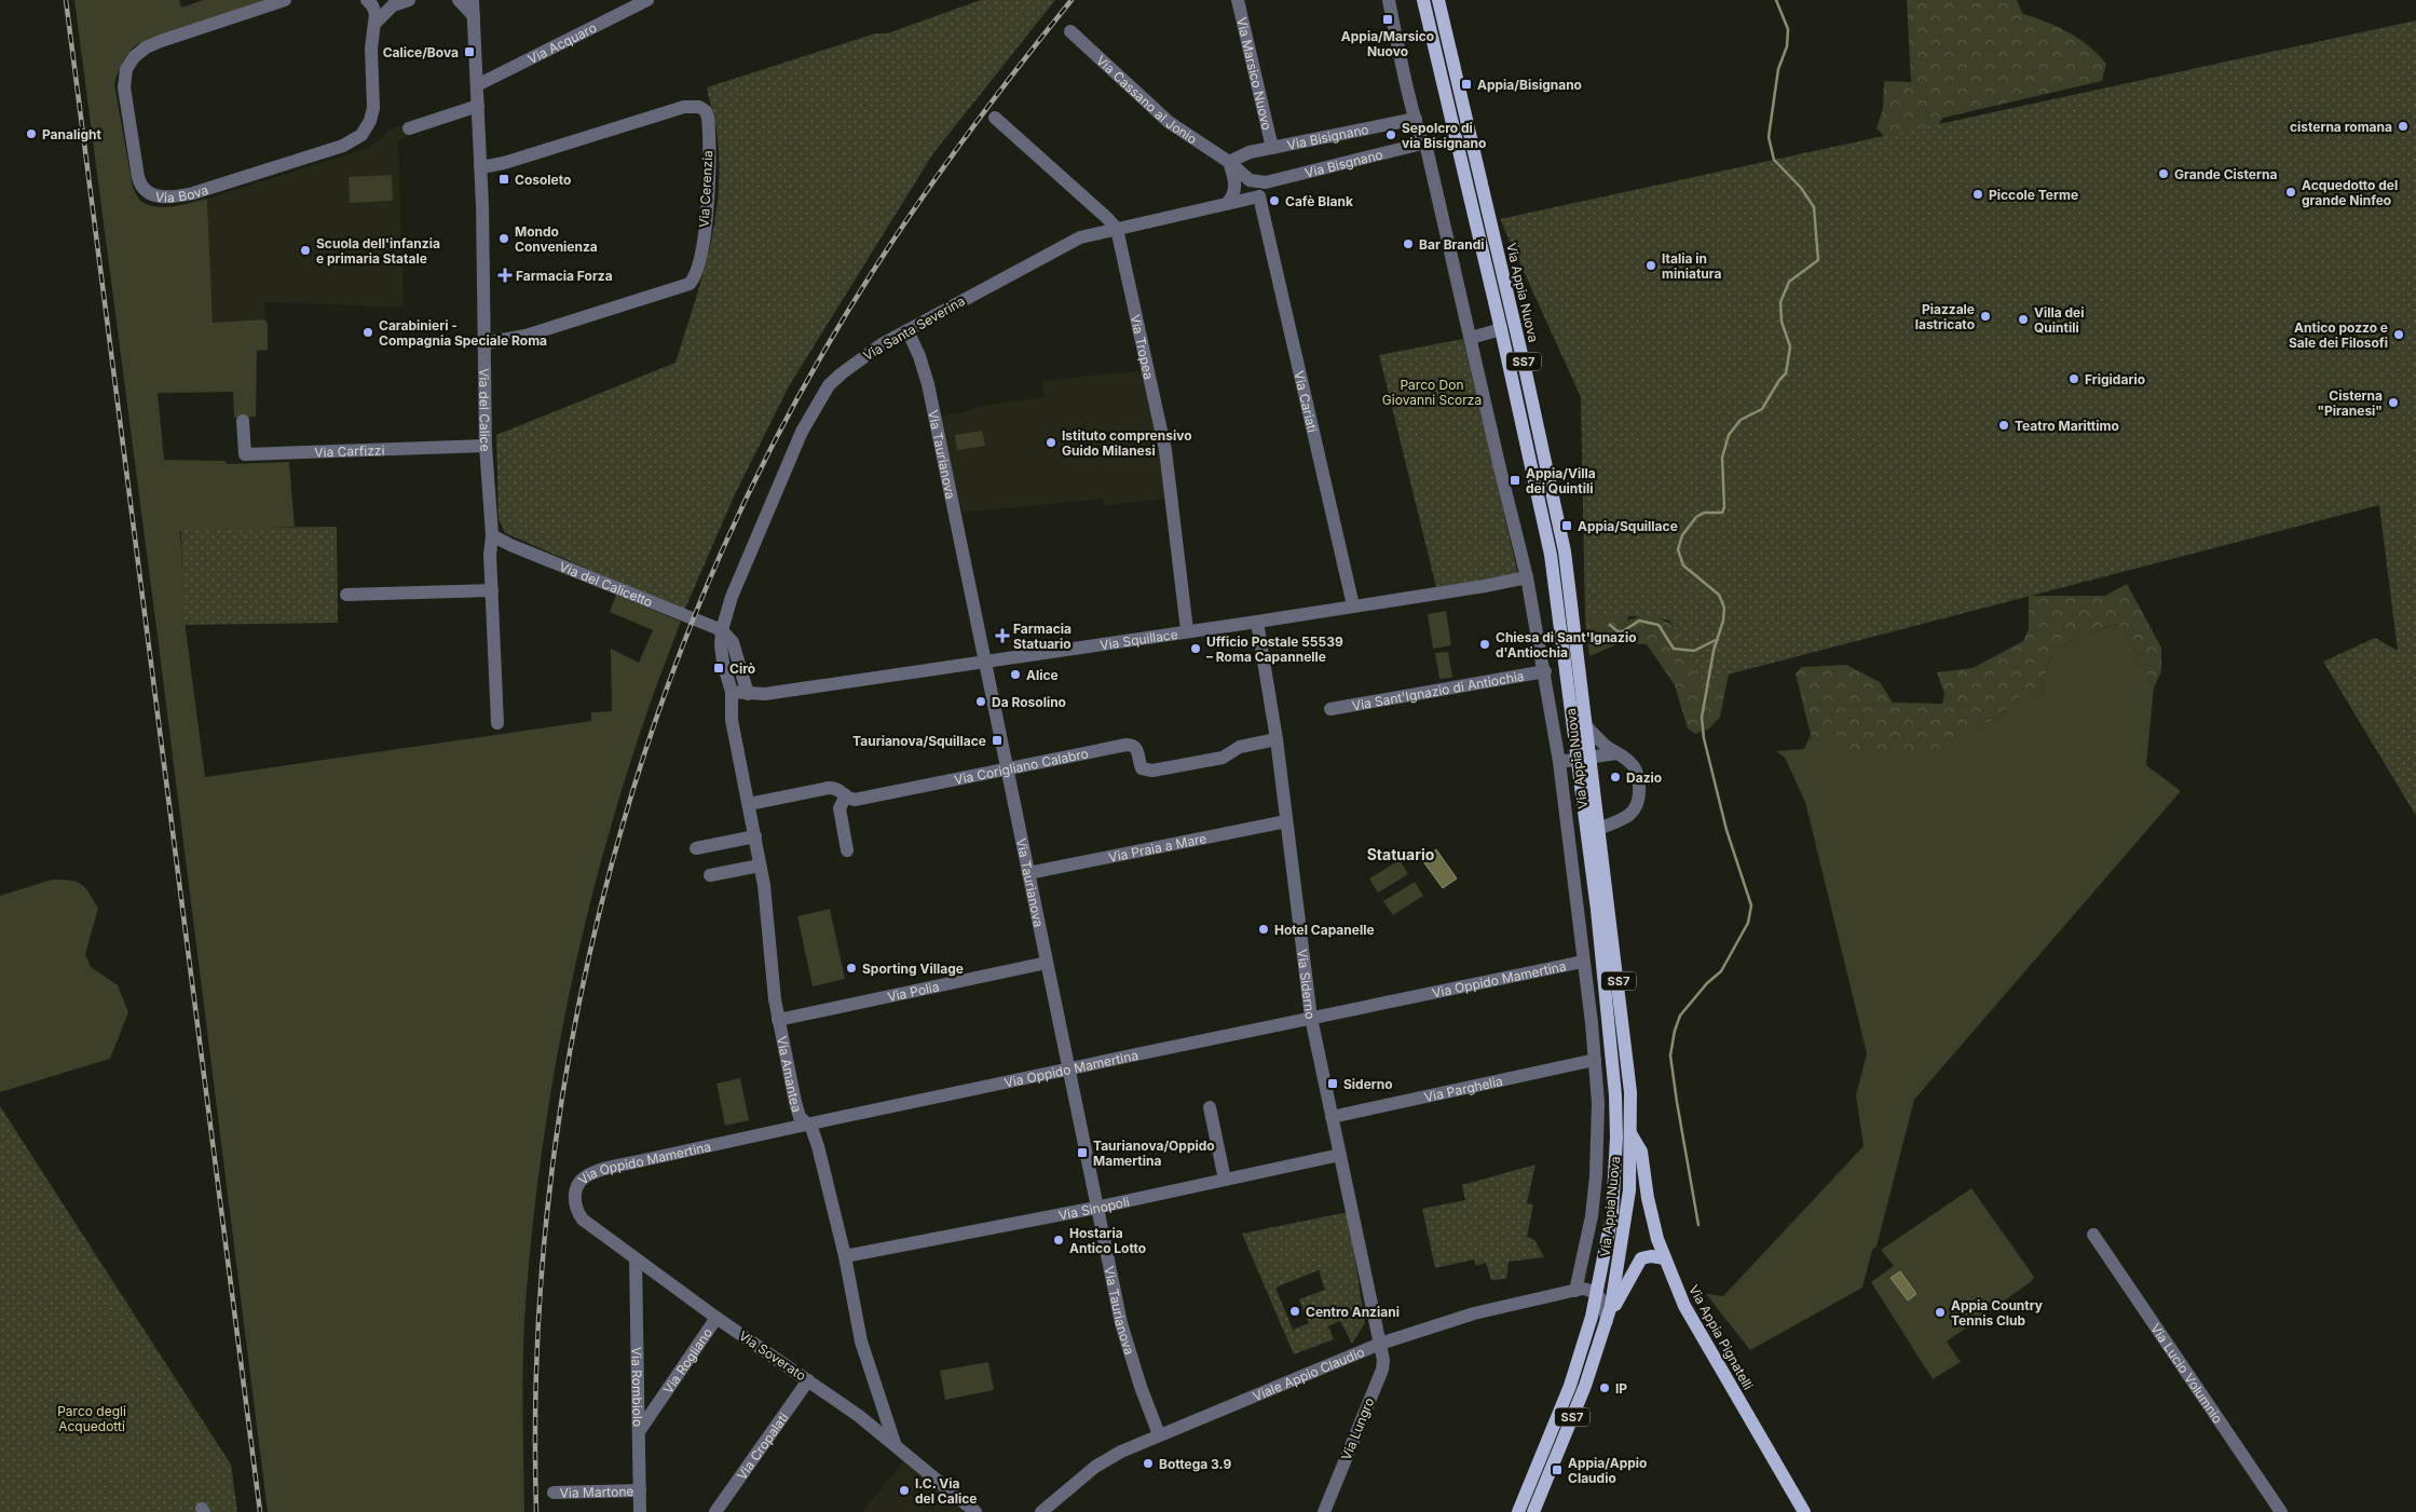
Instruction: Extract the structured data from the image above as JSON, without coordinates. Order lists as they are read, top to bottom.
{
  "streets": {
    "main road": ["Via Appia Nuova", "SS7", "Via Appia Pignatelli"],
    "street": [
      "Via Acquaro",
      "Via Marsico Nuovo",
      "Via Cassano al Jonio",
      "Via Bisignano",
      "Via Bisgnano",
      "Via Cerenzia",
      "Via Bova",
      "Via Santa Severina",
      "Via Tropea",
      "Via Cariati",
      "Via del Calice",
      "Via Carfizzi",
      "Via Taurianova",
      "Via del Calicetto",
      "Via Squillace",
      "Via Sant'Ignazio di Antiochia",
      "Via Corigliano Calabro",
      "Via Praia a Mare",
      "Via Oppido Mamertina",
      "Via Siderno",
      "Via Polia",
      "Via Amantea",
      "Via Parghelia",
      "Via Sinopoli",
      "Via Soverato",
      "Via Rogliano",
      "Viale Appio Claudio",
      "Via Lucio Volumnio",
      "Via Rombiolo",
      "Via Lungro",
      "Via Cropalati",
      "Via Martone"
    ]
  },
  "crossings": [
    ["Via Acquaro", "Via del Calice"],
    ["Via Marsico Nuovo", "Via Bisignano"],
    ["Via Cassano al Jonio", "Via Bisignano"],
    ["Via Cassano al Jonio", "Via Bisgnano"],
    ["Via Bisignano", "Via Appia Nuova"],
    ["Via Bisgnano", "Via Appia Nuova"],
    ["Via Cerenzia", "Via del Calice"],
    ["Via Appia Nuova", "Via Squillace"],
    ["Via Appia Nuova", "Via Sant'Ignazio di Antiochia"],
    ["Via Appia Nuova", "Via Oppido Mamertina"],
    ["Via Appia Nuova", "Via Parghelia"],
    ["Via Appia Nuova", "Via Appia Pignatelli"],
    ["Via Appia Nuova", "Viale Appio Claudio"],
    ["Via Santa Severina", "Via Tropea"],
    ["Via Santa Severina", "Via Cariati"],
    ["Via Santa Severina", "Via Taurianova"],
    ["Via Santa Severina", "Via del Calicetto"],
    ["Via Santa Severina", "Via Squillace"],
    ["Via Santa Severina", "Via Amantea"],
    ["Via Tropea", "Via Squillace"],
    ["Via Cariati", "Via Squillace"],
    ["Via del Calice", "Via Carfizzi"],
    ["Via del Calice", "Via del Calicetto"],
    ["Via Taurianova", "Via Squillace"],
    ["Via Taurianova", "Via Corigliano Calabro"],
    ["Via Taurianova", "Via Praia a Mare"],
    ["Via Taurianova", "Via Oppido Mamertina"],
    ["Via Taurianova", "Via Polia"],
    ["Via Taurianova", "Via Sinopoli"],
    ["Via Taurianova", "Viale Appio Claudio"],
    ["Via Squillace", "Via Siderno"],
    ["Via Squillace", "Via Amantea"],
    ["Via Corigliano Calabro", "Via Siderno"],
    ["Via Corigliano Calabro", "Via Amantea"],
    ["Via Praia a Mare", "Via Siderno"],
    ["Via Oppido Mamertina", "Via Siderno"],
    ["Via Oppido Mamertina", "Via Amantea"],
    ["Via Oppido Mamertina", "Via Soverato"],
    ["Via Siderno", "Via Parghelia"],
    ["Via Siderno", "Via Sinopoli"],
    ["Via Siderno", "Viale Appio Claudio"],
    ["Via Siderno", "Via Lungro"],
    ["Via Polia", "Via Amantea"],
    ["Via Amantea", "Via Sinopoli"],
    ["Via Amantea", "Via Soverato"],
    ["Via Soverato", "Via Rogliano"],
    ["Via Soverato", "Via Rombiolo"],
    ["Via Soverato", "Via Cropalati"],
    ["Via Rogliano", "Via Rombiolo"],
    ["Viale Appio Claudio", "Via Lungro"],
    ["Via Rombiolo", "Via Martone"]
  ],
  "districts": ["Statuario"],
  "parks": ["Parco Don Giovanni Scorza", "Parco degli Acquedotti"],
  "places": {
    "transit": [
      "Appia/Marsico Nuovo",
      "Calice/Bova",
      "Appia/Bisignano",
      "Cosoleto",
      "Appia/Villa dei Quintili",
      "Appia/Squillace",
      "Cirò",
      "Taurianova/Squillace",
      "Siderno",
      "Taurianova/Oppido Mamertina",
      "Appia/Appio Claudio"
    ],
    "other": [
      "cisterna romana",
      "Panalight",
      "Sepolcro di via Bisignano",
      "Grande Cisterna",
      "Acquedotto del grande Ninfeo",
      "Piccole Terme",
      "Cafè Blank",
      "Mondo Convenienza",
      "Bar Brandi",
      "Scuola dell'infanzia e primaria Statale",
      "Italia in miniatura",
      "Piazzale lastricato",
      "Villa dei Quintili",
      "Carabinieri - Compagnia Speciale Roma",
      "Antico pozzo e Sale dei Filosofi",
      "Frigidario",
      "Cisterna \"Piranesi\"",
      "Teatro Marittimo",
      "Istituto comprensivo Guido Milanesi",
      "Chiesa di Sant'Ignazio d'Antiochia",
      "Ufficio Postale 55539 – Roma Capannelle",
      "Alice",
      "Da Rosolino",
      "Dazio",
      "Hotel Capanelle",
      "Sporting Village",
      "Hostaria Antico Lotto",
      "Centro Anziani",
      "Appia Country Tennis Club",
      "IP",
      "Bottega 3.9",
      "I.C. Via del Calice"
    ],
    "health": ["Farmacia Forza", "Farmacia Statuario"]
  }
}
